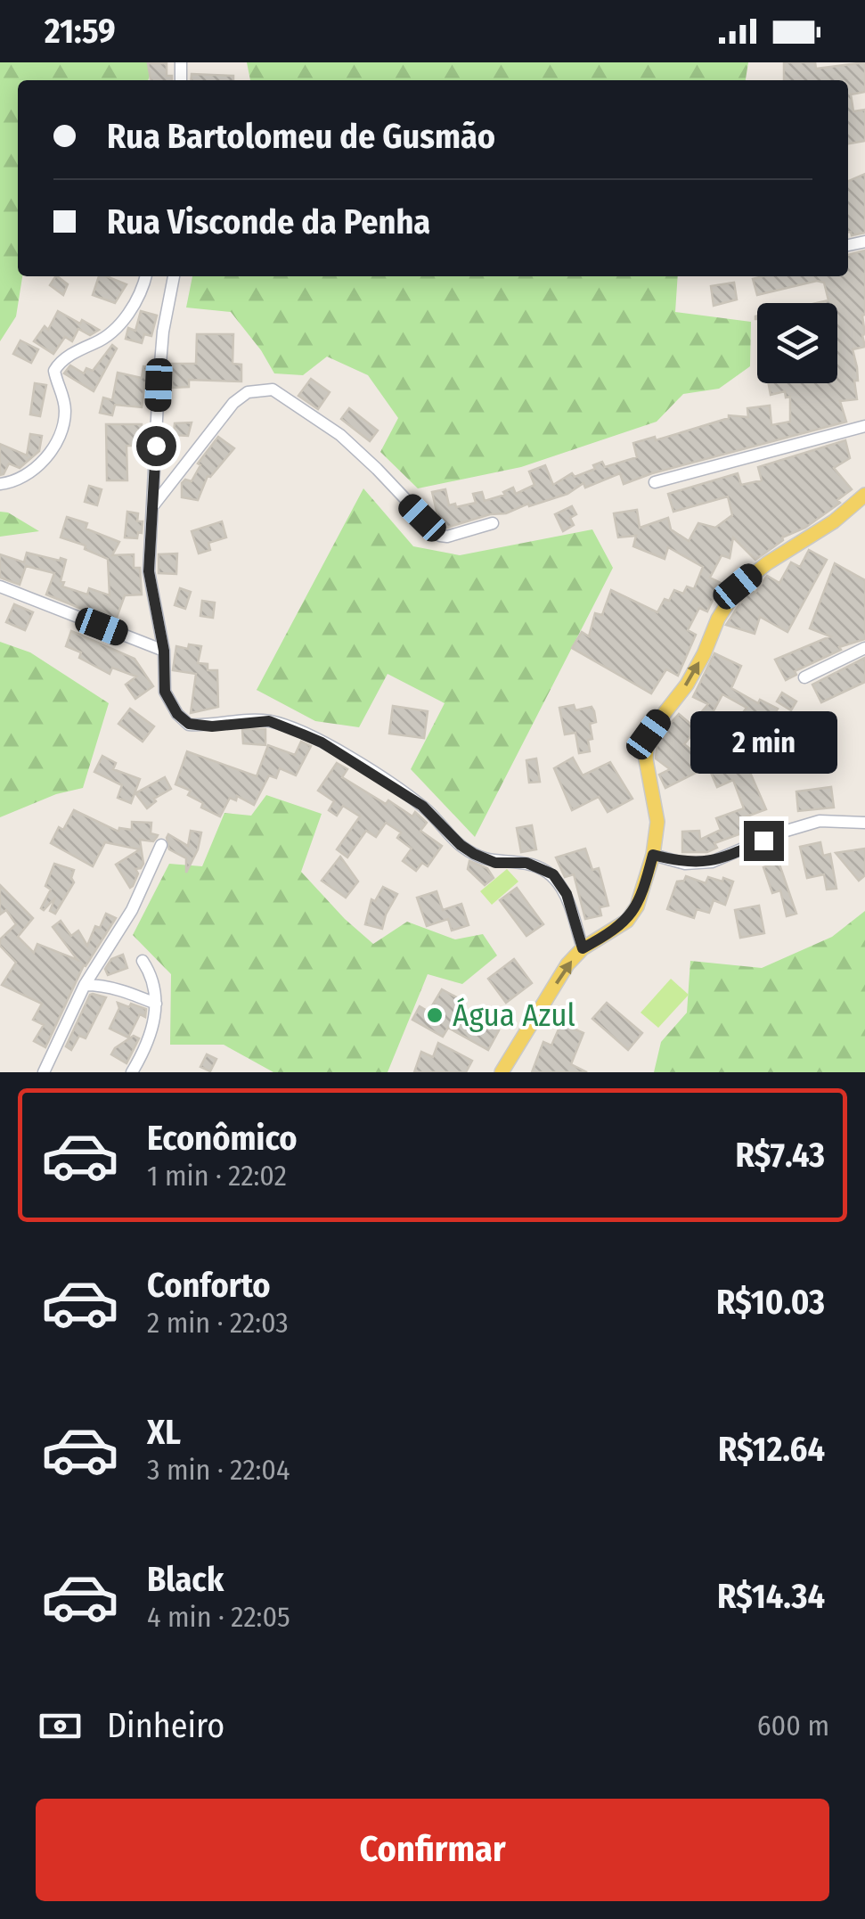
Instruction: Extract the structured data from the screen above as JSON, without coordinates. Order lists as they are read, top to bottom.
{
  "places": ["Água Azul"],
  "page": {
    "status": "21:59",
    "banner": ["Rua Bartolomeu de Gusmão", "Rua Visconde da Penha"],
    "bubble": "2 min",
    "list": [
      {
        "name": "Econômico",
        "note": "1 min · 22:02",
        "value": "R$7.43"
      },
      {
        "name": "Conforto",
        "note": "2 min · 22:03",
        "value": "R$10.03"
      },
      {
        "name": "XL",
        "note": "3 min · 22:04",
        "value": "R$12.64"
      },
      {
        "name": "Black",
        "note": "4 min · 22:05",
        "value": "R$14.34"
      }
    ],
    "pay": ["Dinheiro", "600 m"],
    "buttons": "Confirmar"
  }
}
